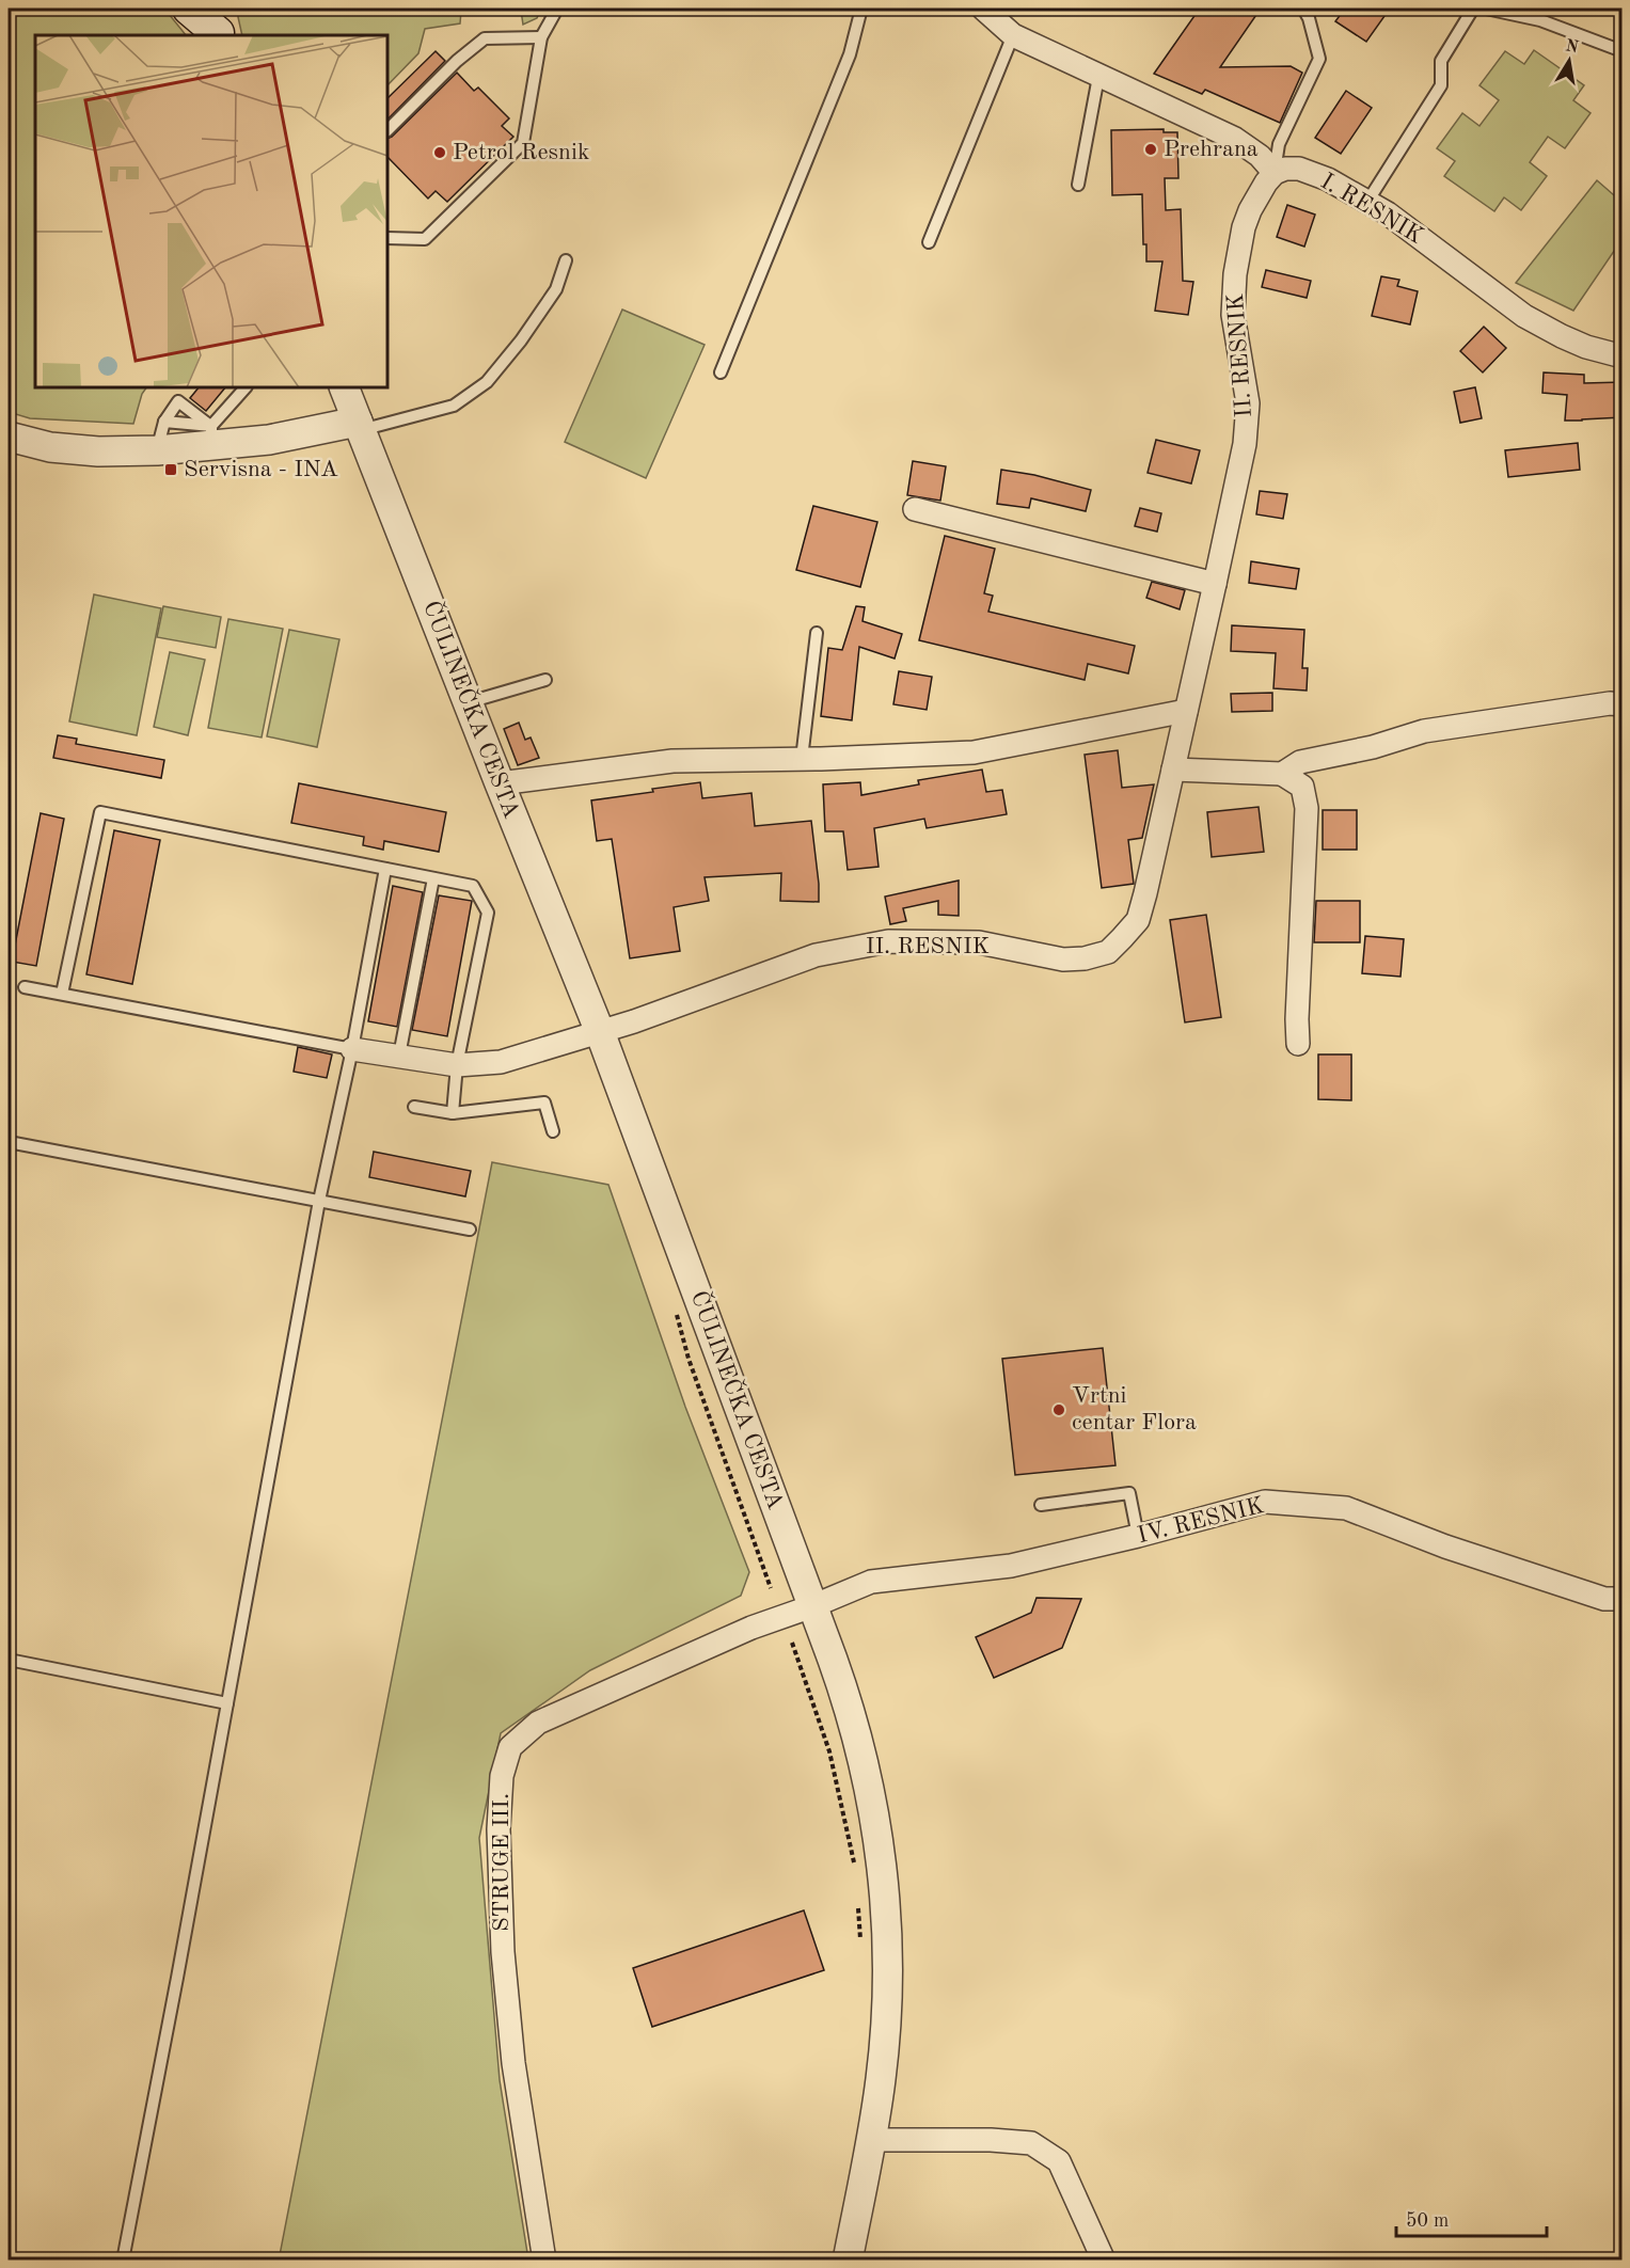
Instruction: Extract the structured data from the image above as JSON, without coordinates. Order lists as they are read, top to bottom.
{
  "streets": {
    "street": [
      "I. RESNIK",
      "II. RESNIK",
      "ČULINEČKA CESTA",
      "IV. RESNIK",
      "STRUGE III."
    ]
  },
  "crossings": [
    ["I. RESNIK", "II. RESNIK"],
    ["II. RESNIK", "ČULINEČKA CESTA"],
    ["ČULINEČKA CESTA", "IV. RESNIK"],
    ["ČULINEČKA CESTA", "STRUGE III."],
    ["IV. RESNIK", "STRUGE III."]
  ],
  "places": {
    "other": ["Prehrana", "Petrol Resnik", "Vrtni centar Flora"],
    "transit": ["Servisna - INA"]
  },
  "scale_bar": "50 m",
  "north": "top"
}
